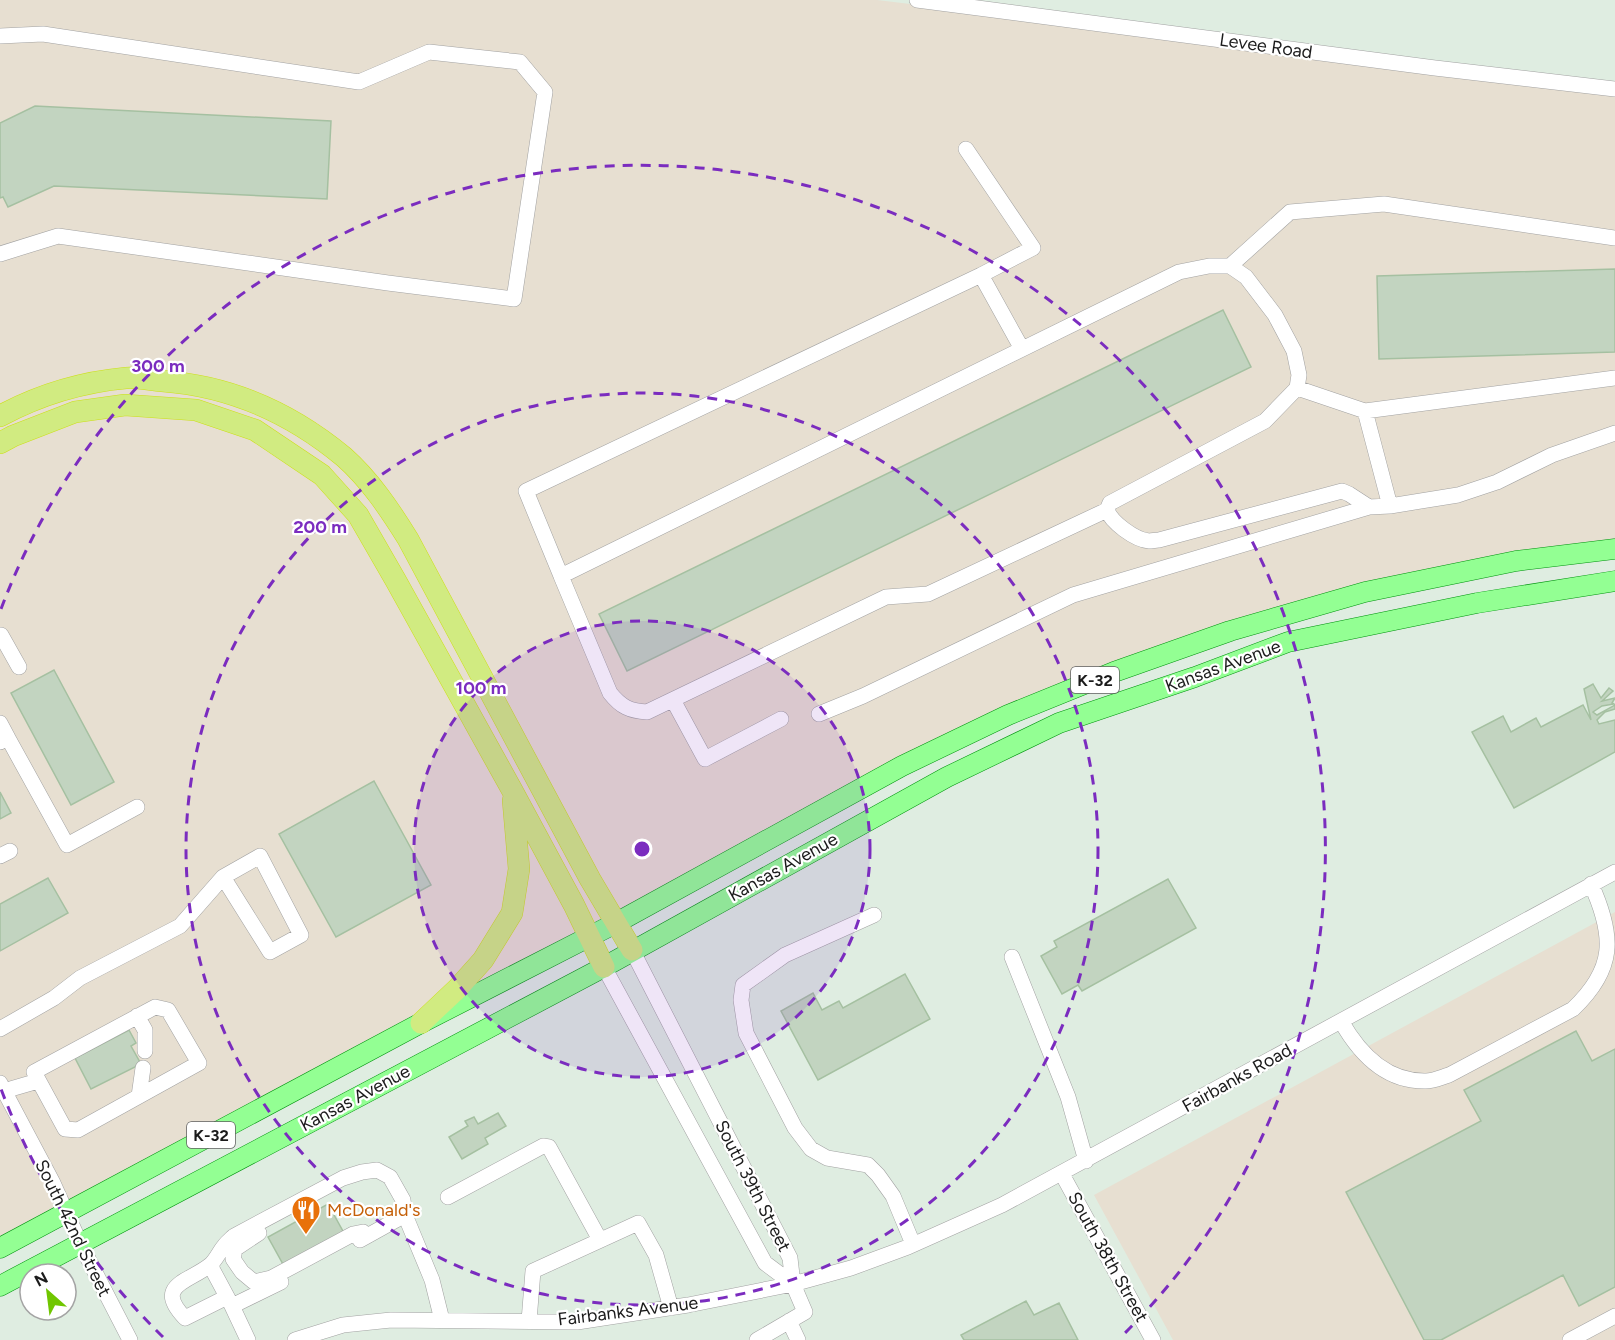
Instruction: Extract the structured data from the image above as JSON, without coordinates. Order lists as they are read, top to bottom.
{
  "streets": {
    "main road": ["Kansas Avenue", "K-32"],
    "street": [
      "Levee Road",
      "Fairbanks Road",
      "South 39th Street",
      "South 42nd Street",
      "South 38th Street",
      "Fairbanks Avenue"
    ]
  },
  "crossings": [
    ["Kansas Avenue", "South 39th Street"],
    ["Kansas Avenue", "South 42nd Street"],
    ["Fairbanks Road", "South 38th Street"],
    ["Fairbanks Road", "Fairbanks Avenue"],
    ["South 39th Street", "Fairbanks Avenue"]
  ],
  "places": {
    "restaurant": ["McDonald's"]
  },
  "north": "top left",
  "rings": ["300 m", "200 m", "100 m"]
}
